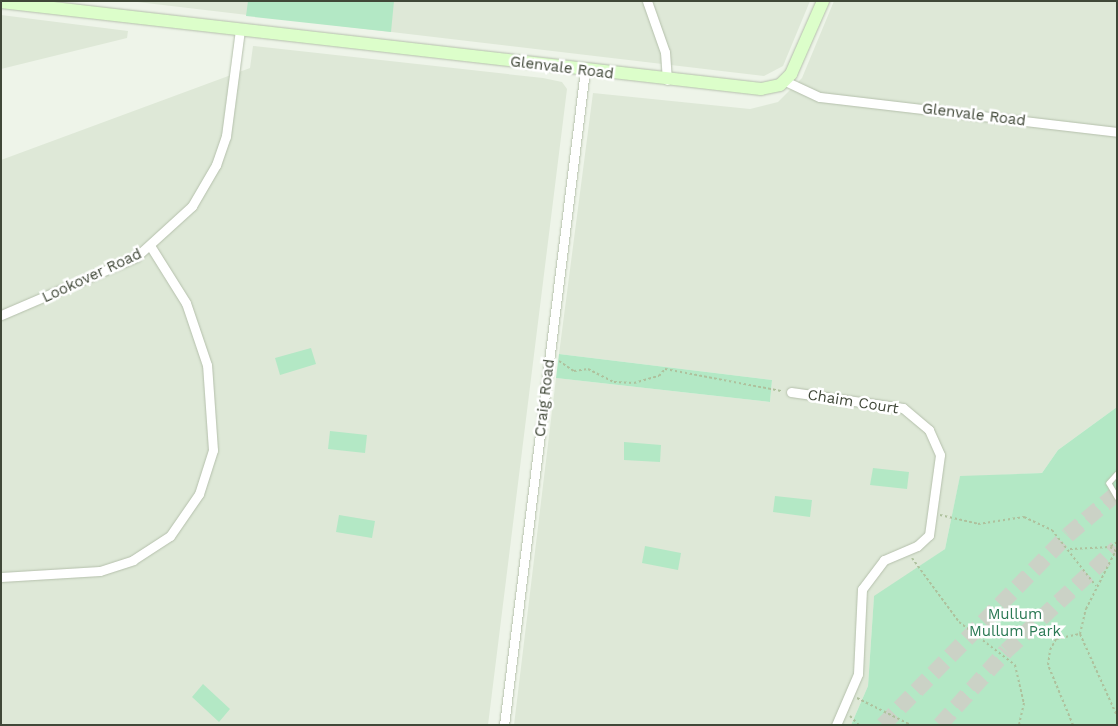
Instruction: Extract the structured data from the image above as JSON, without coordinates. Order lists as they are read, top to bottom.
{
  "streets": {
    "street": [
      "Glenvale Road",
      "Lookover Road",
      "Craig Road",
      "Chaim Court"
    ]
  },
  "crossings": [
    ["Glenvale Road", "Lookover Road"],
    ["Glenvale Road", "Craig Road"]
  ],
  "parks": ["Mullum Mullum Park"]
}
